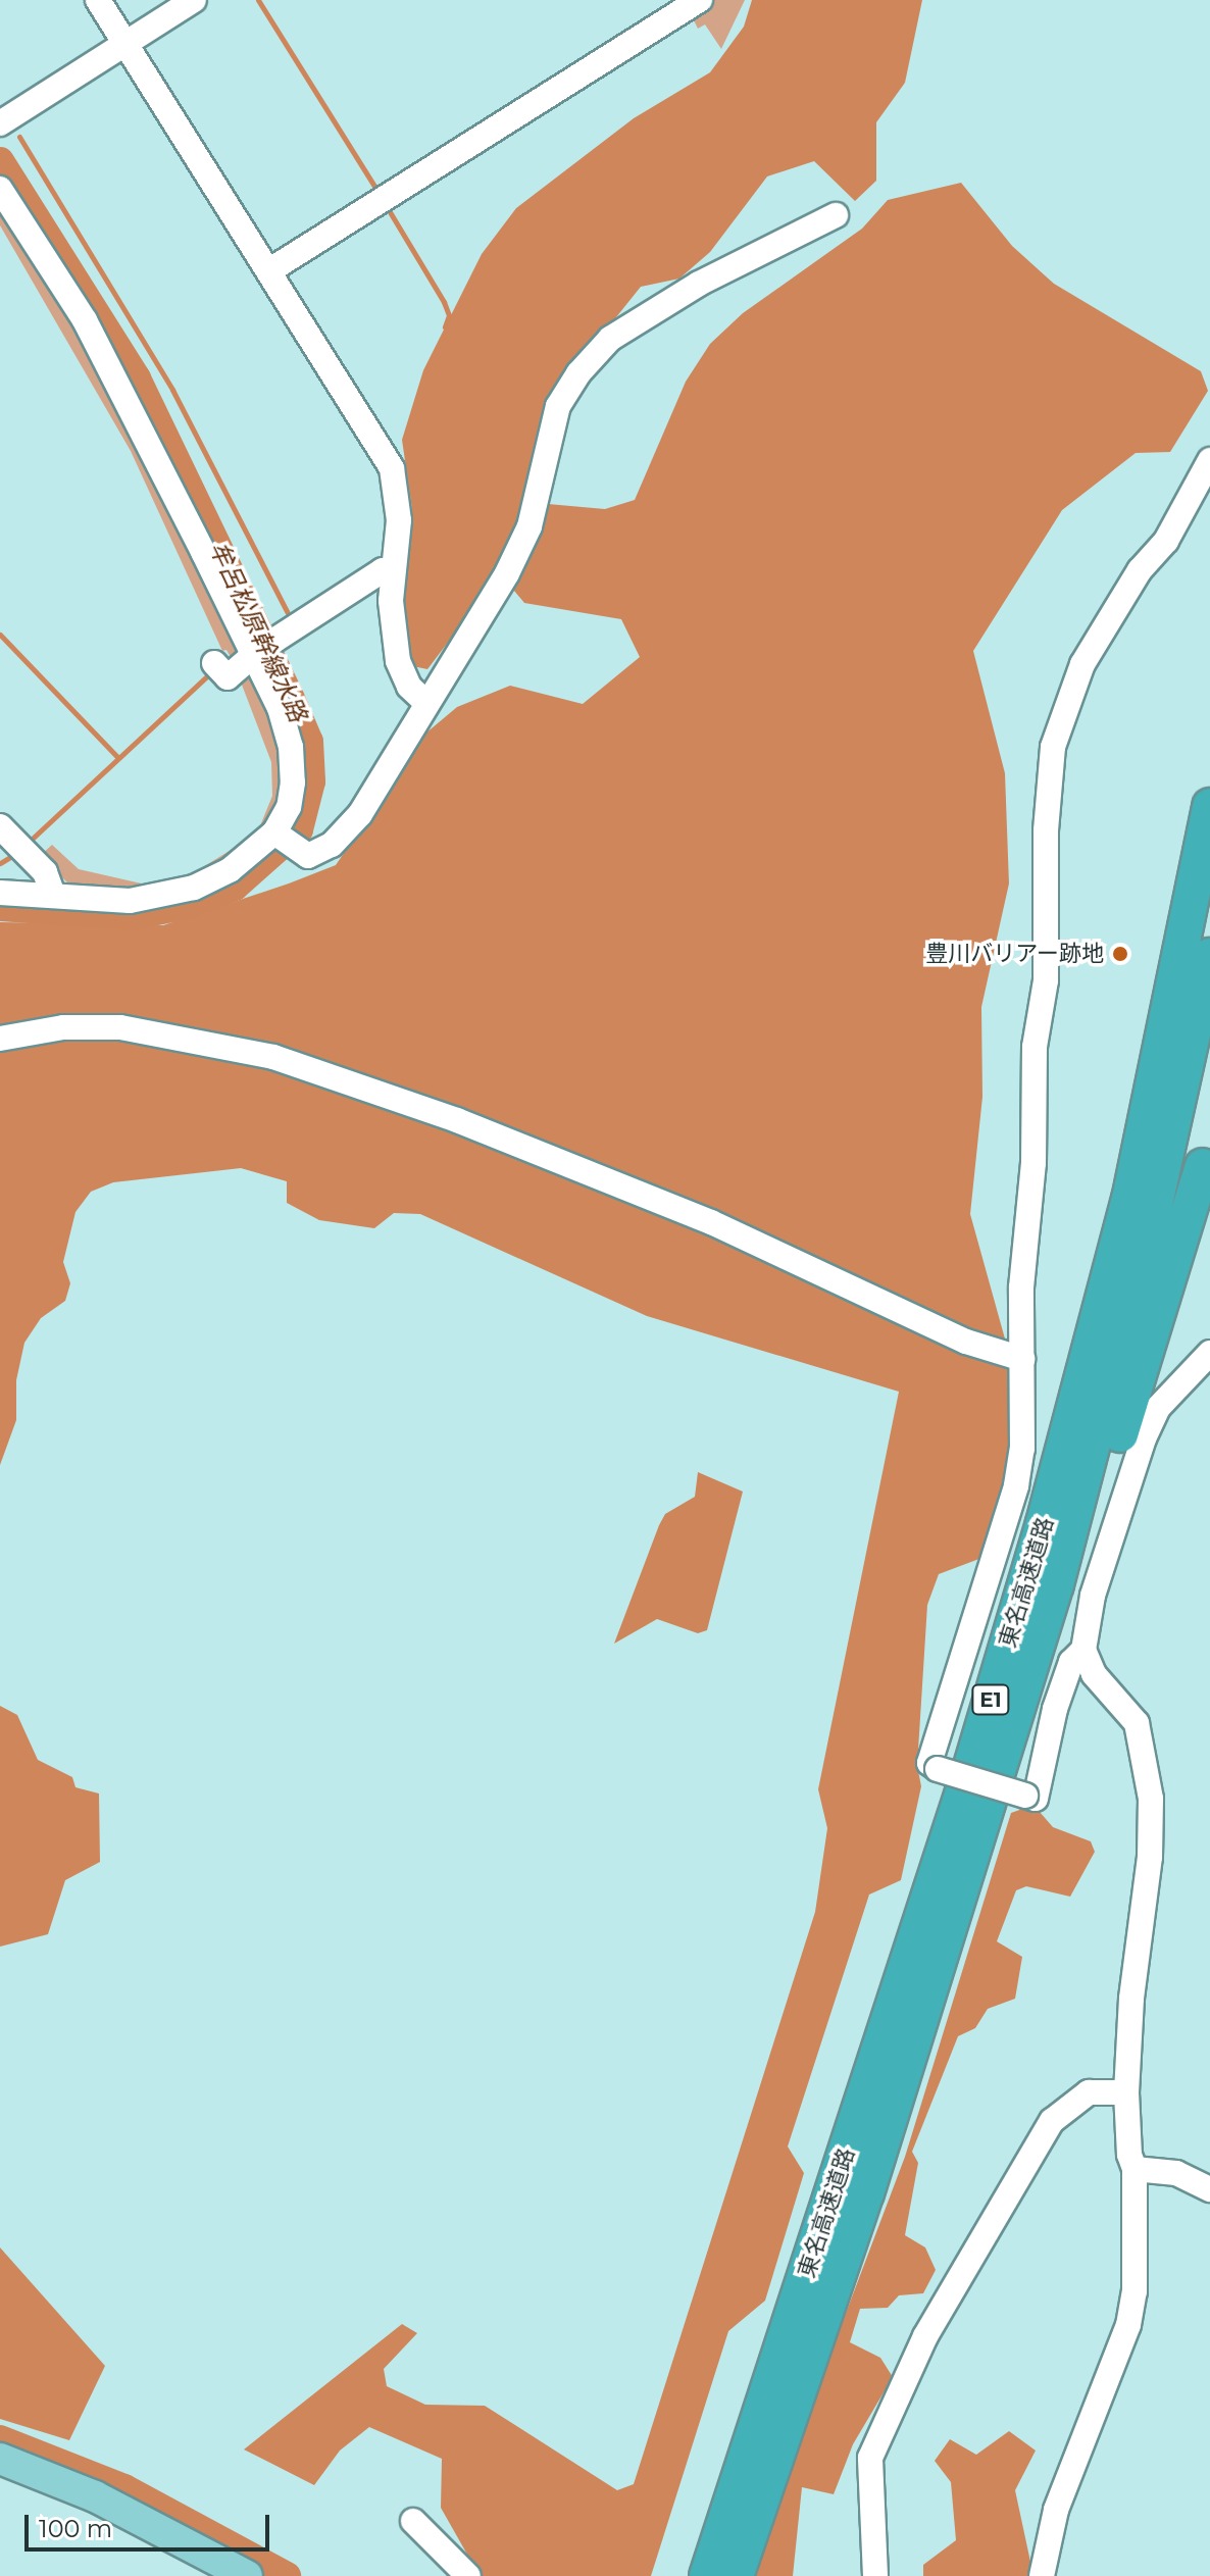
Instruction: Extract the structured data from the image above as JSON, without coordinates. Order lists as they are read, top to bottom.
{
  "streets": {
    "highway": ["東名高速道路", "E1"]
  },
  "water": ["牟呂松原幹線水路"],
  "places": ["豊川バリアー跡地"],
  "scale_bar": "100 m"
}
